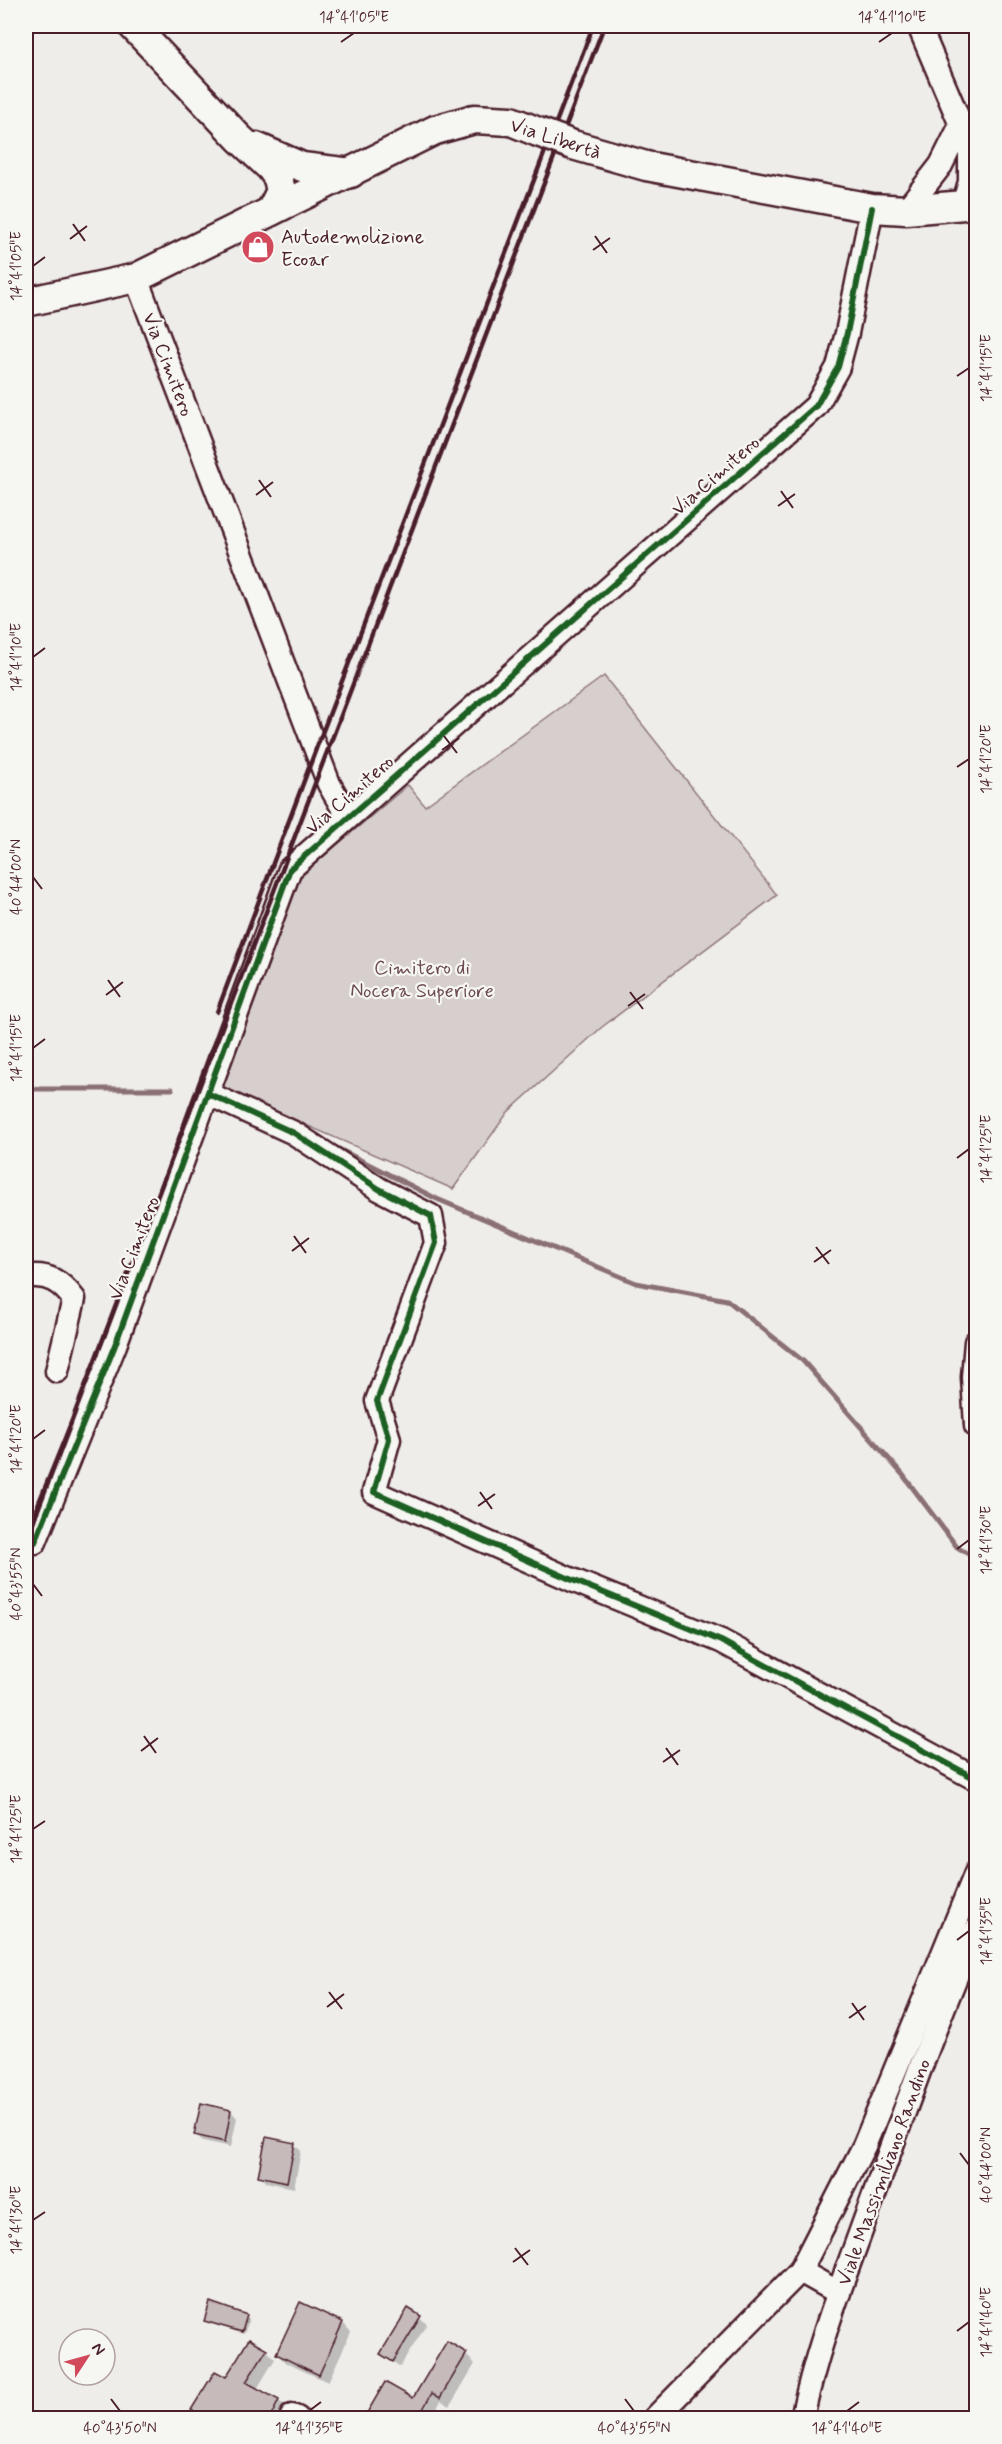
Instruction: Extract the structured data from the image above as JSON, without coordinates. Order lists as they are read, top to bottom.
{
  "streets": {
    "main road": ["Via Libertà"],
    "street": ["Via Cimitero", "Viale Massimiliano Randino"]
  },
  "crossings": [
    ["Via Libertà", "Via Cimitero"]
  ],
  "parks": ["Cimitero di Nocera Superiore"],
  "places": {
    "shop": ["Autodemolizione Ecoar"]
  },
  "north": "top right",
  "coordinates": [
    "14°41'05\"E",
    "14°41'10\"E",
    "14°41'15\"E",
    "14°41'20\"E",
    "40°44'00\"N",
    "14°41'25\"E",
    "14°41'30\"E",
    "40°43'55\"N",
    "14°41'35\"E",
    "14°41'40\"E",
    "40°43'50\"N"
  ]
}
